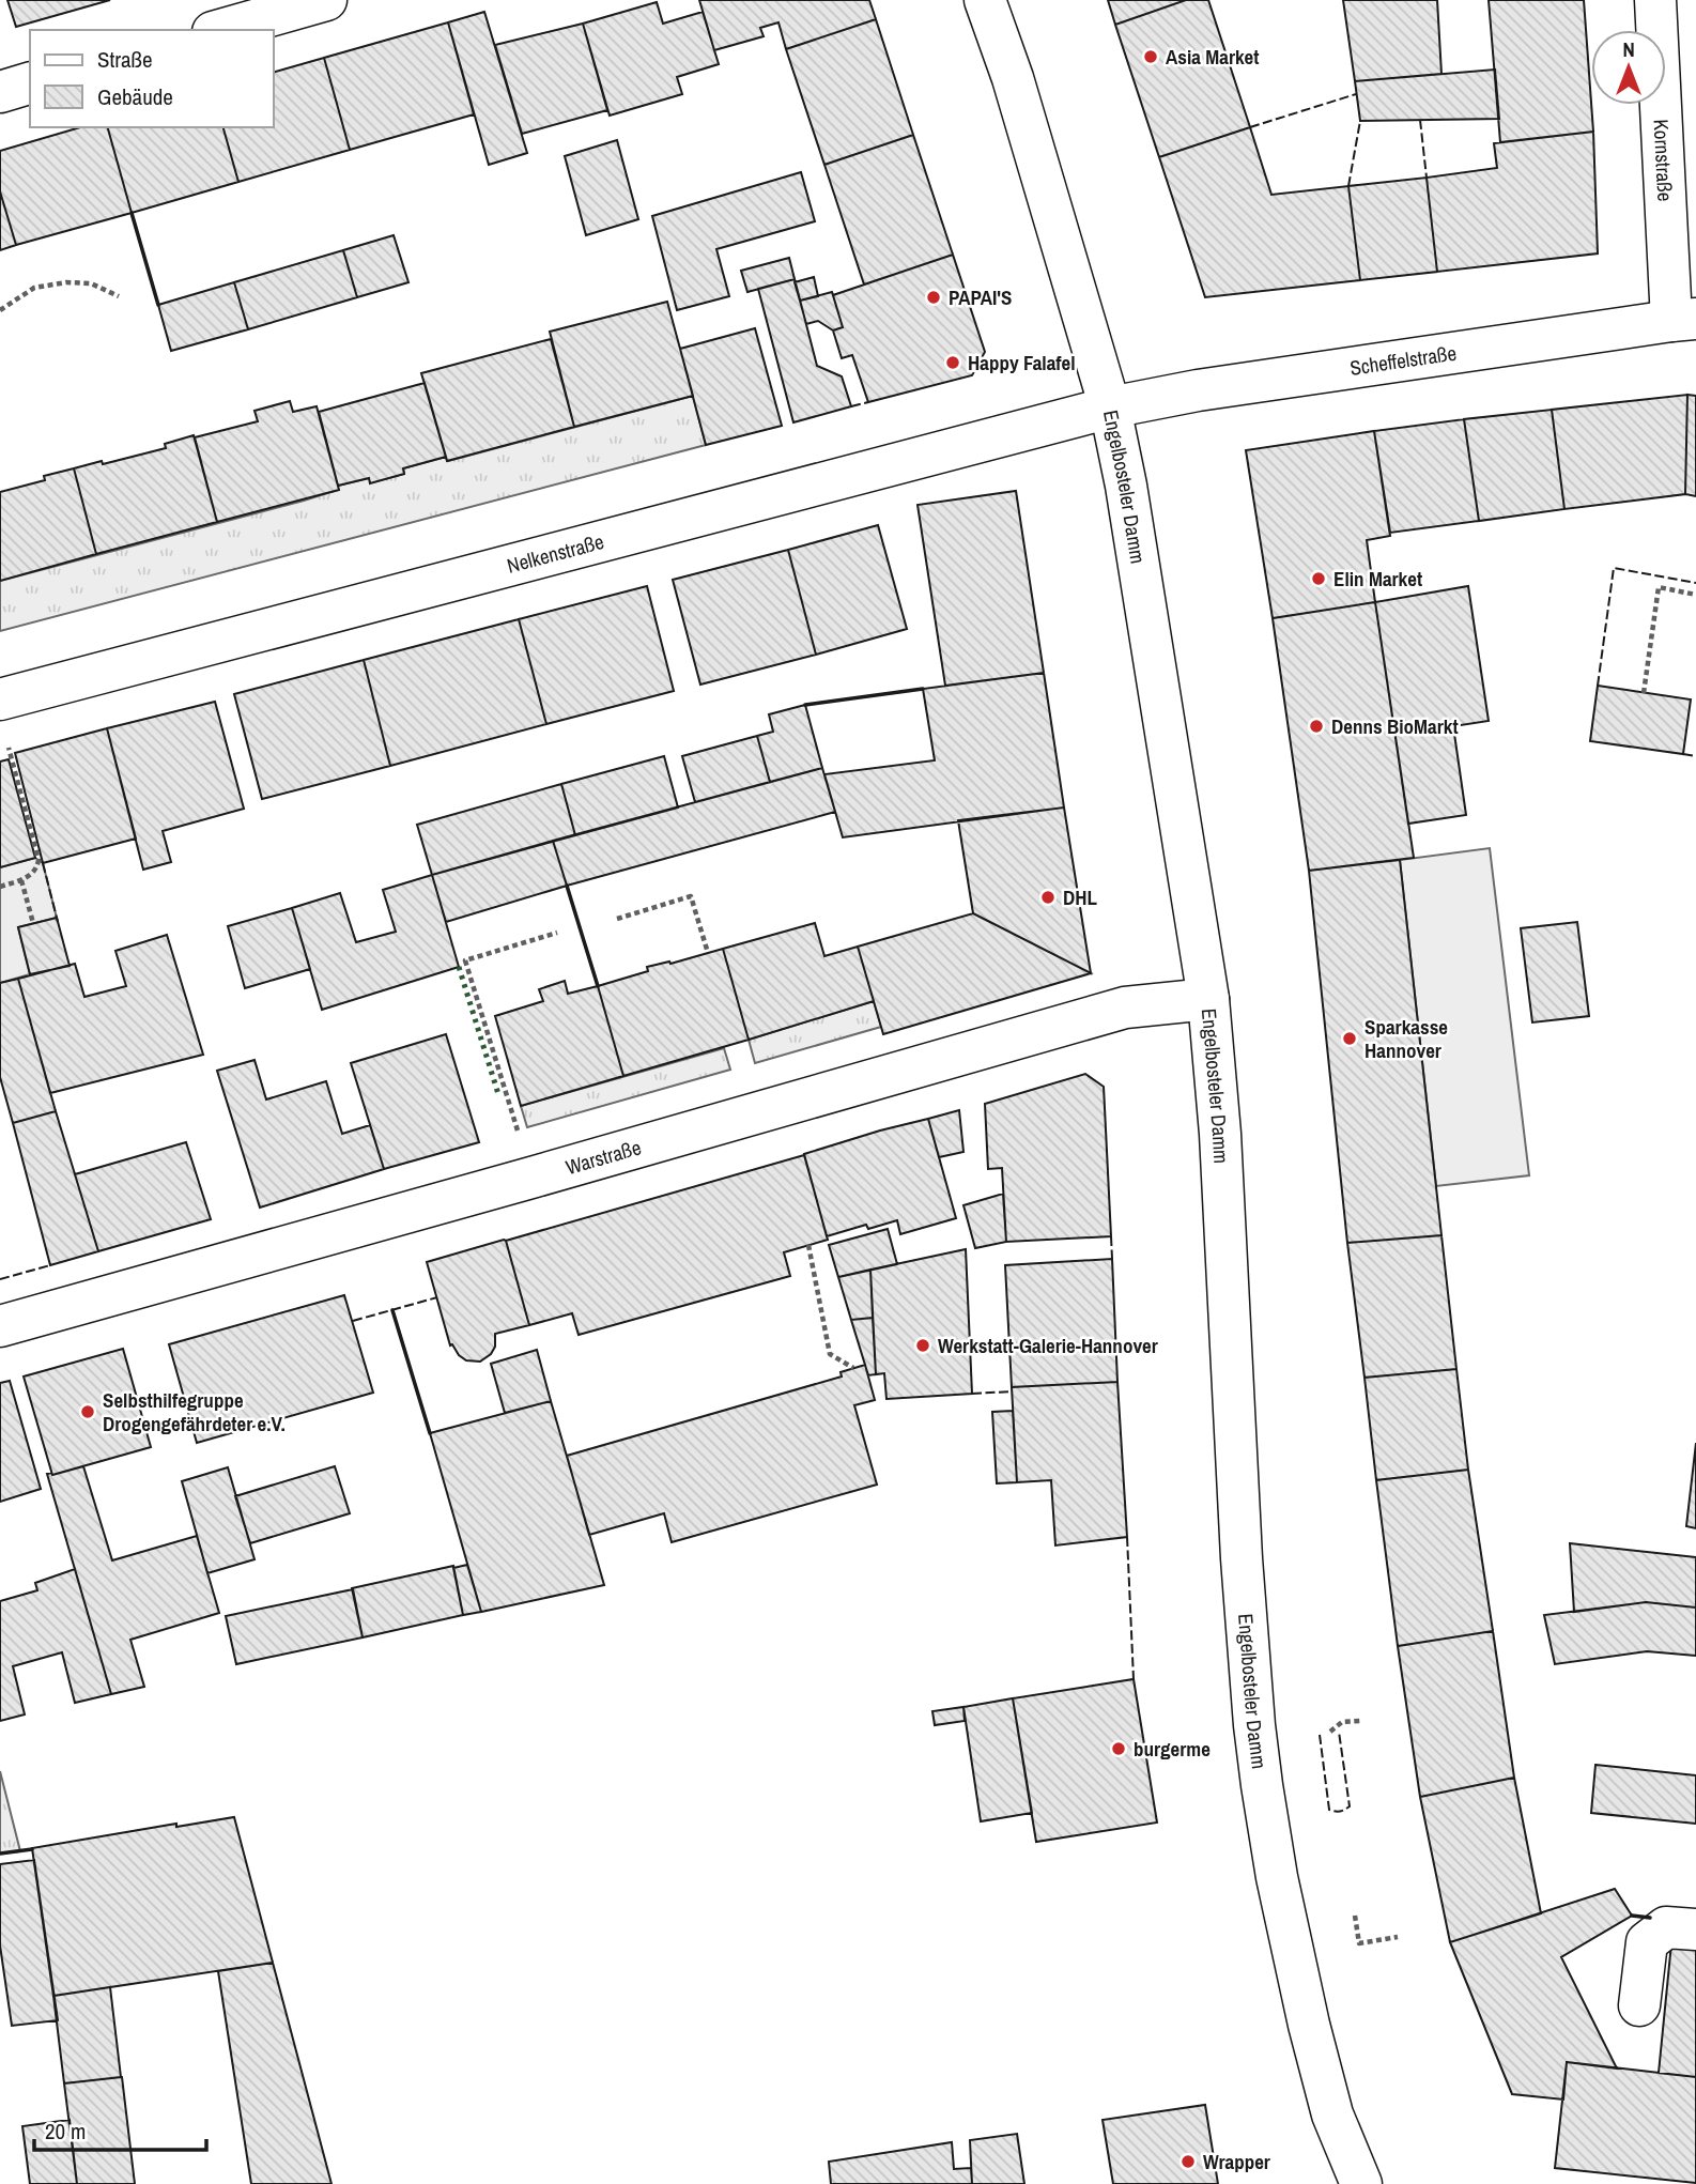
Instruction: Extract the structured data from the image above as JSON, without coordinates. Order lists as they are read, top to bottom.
{
  "streets": {
    "street": [
      "Kornstraße",
      "Scheffelstraße",
      "Engelbosteler Damm",
      "Nelkenstraße",
      "Warstraße"
    ]
  },
  "crossings": [
    ["Kornstraße", "Scheffelstraße"],
    ["Scheffelstraße", "Engelbosteler Damm"],
    ["Scheffelstraße", "Nelkenstraße"],
    ["Engelbosteler Damm", "Nelkenstraße"],
    ["Engelbosteler Damm", "Warstraße"]
  ],
  "places": [
    "Asia Market",
    "PAPAI'S",
    "Happy Falafel",
    "Elin Market",
    "Denns BioMarkt",
    "DHL",
    "Sparkasse Hannover",
    "Werkstatt-Galerie-Hannover",
    "Selbsthilfegruppe Drogengefährdeter e.V.",
    "burgerme",
    "Wrapper"
  ],
  "legend": ["Straße", "Gebäude"],
  "scale_bar": "20 m",
  "north": "top"
}
